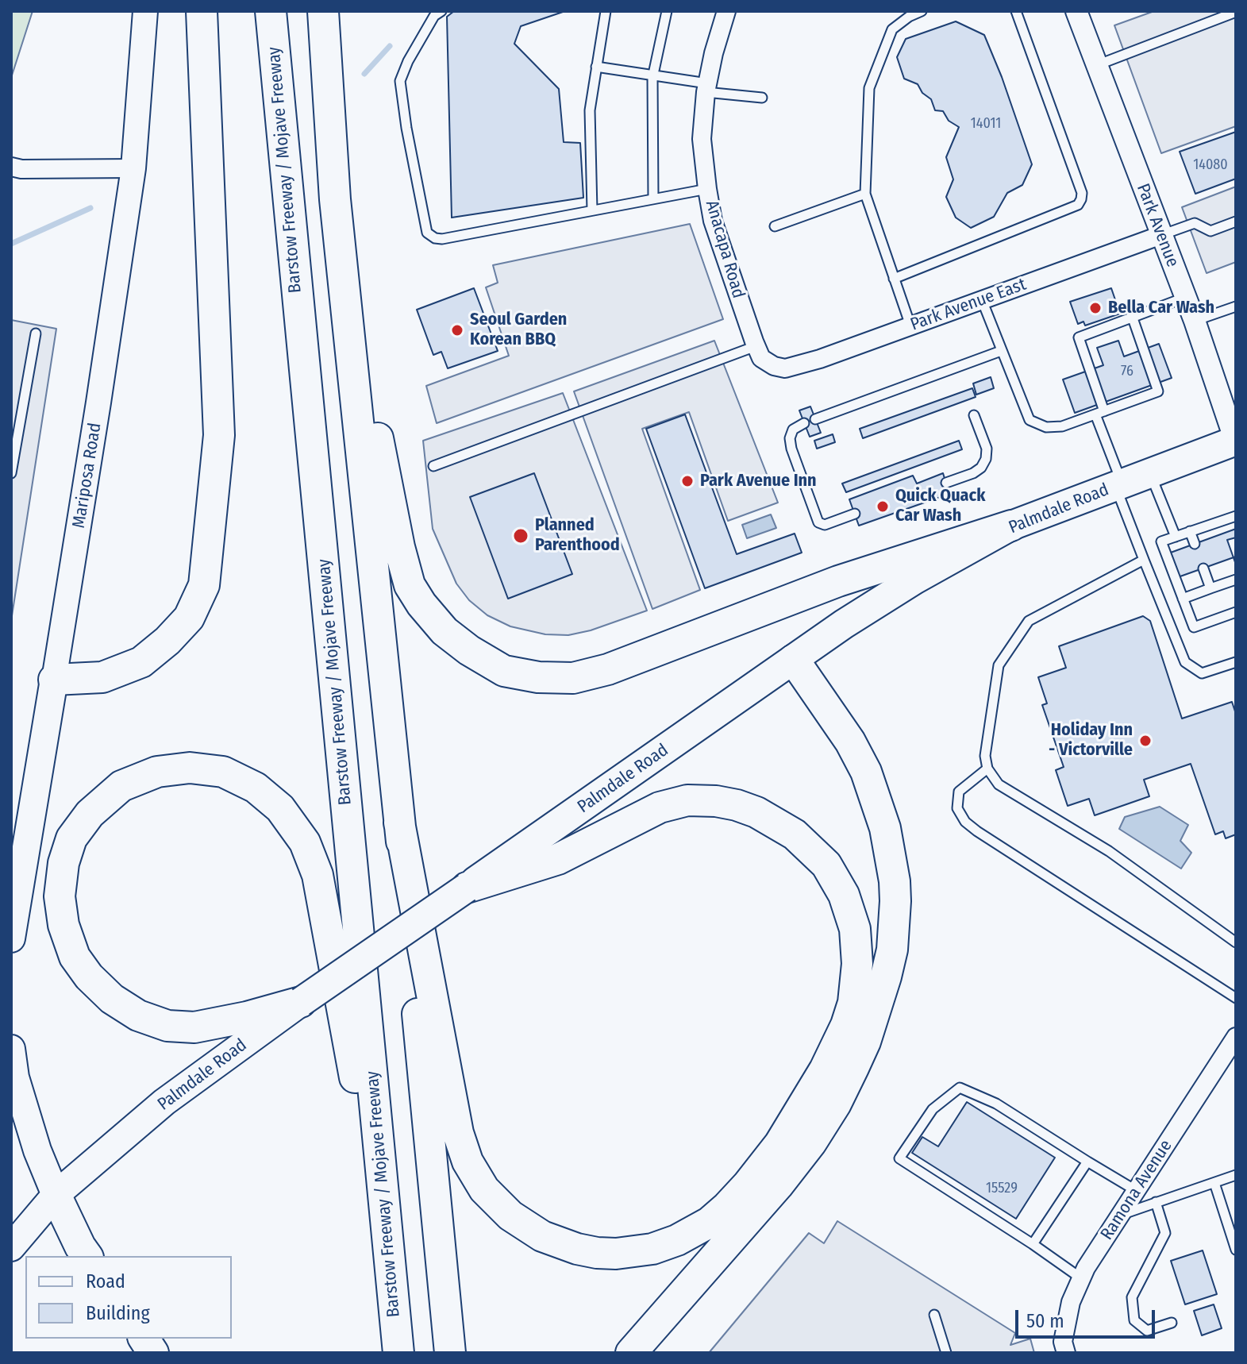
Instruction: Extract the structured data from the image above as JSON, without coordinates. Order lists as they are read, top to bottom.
{
  "streets": {
    "highway": ["Barstow Freeway / Mojave Freeway", "Palmdale Road"],
    "main road": ["Mariposa Road"],
    "street": [
      "Park Avenue",
      "Anacapa Road",
      "Park Avenue East",
      "Ramona Avenue"
    ]
  },
  "crossings": [
    ["Park Avenue", "Park Avenue East"],
    ["Park Avenue", "Palmdale Road"],
    ["Anacapa Road", "Park Avenue East"]
  ],
  "places": [
    "Bella Car Wash",
    "Seoul Garden Korean BBQ",
    "Park Avenue Inn",
    "Quick Quack Car Wash",
    "Planned Parenthood",
    "Holiday Inn - Victorville"
  ],
  "house_numbers": [
    "14011",
    "14080",
    "76",
    "15529"
  ],
  "legend": ["Road", "Building"],
  "scale_bar": "50 m"
}
